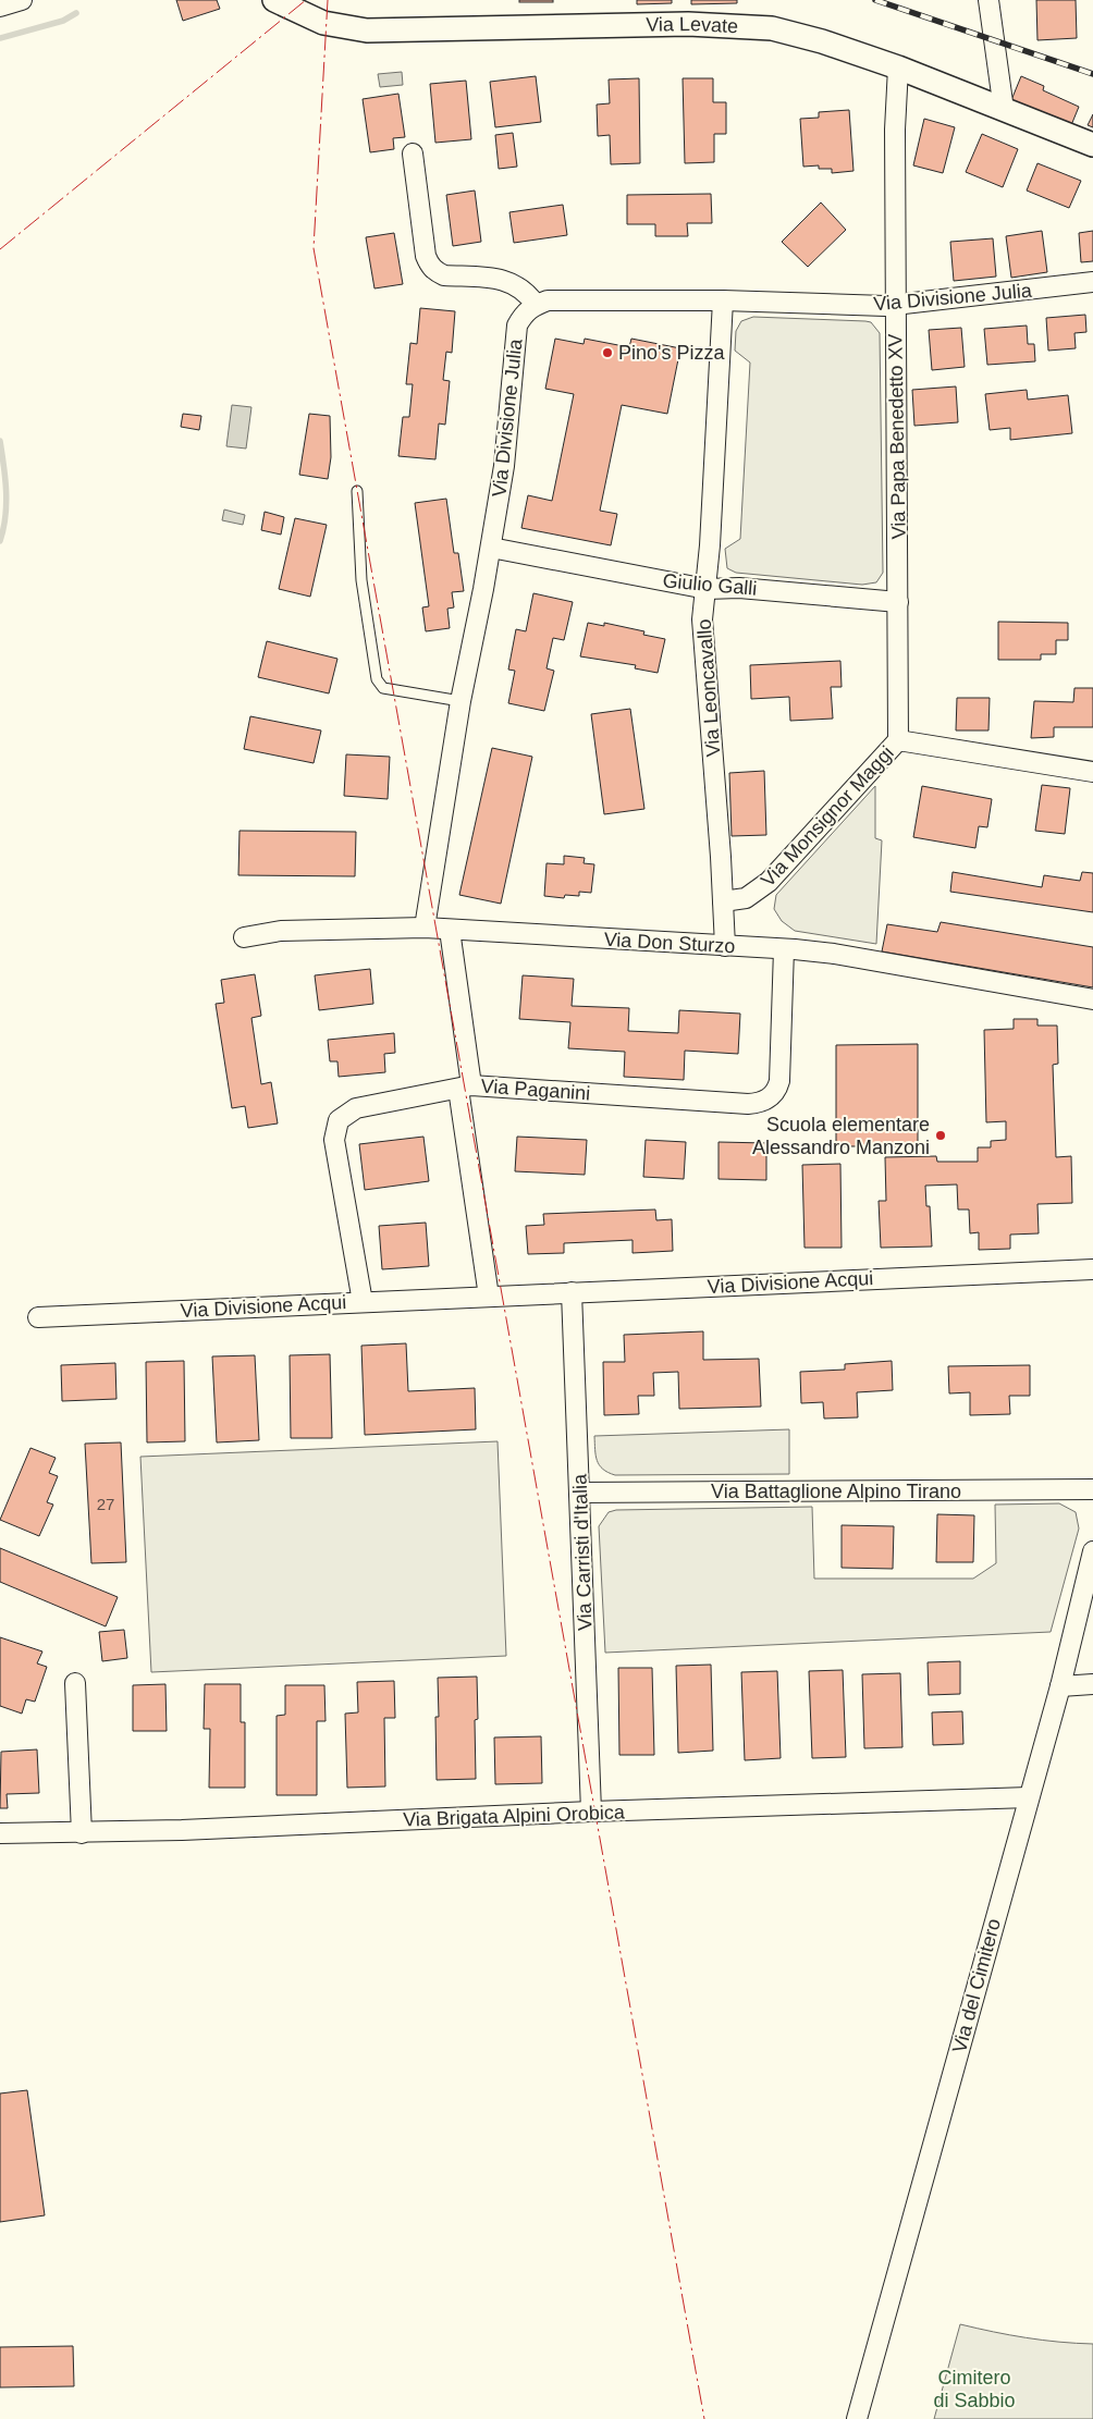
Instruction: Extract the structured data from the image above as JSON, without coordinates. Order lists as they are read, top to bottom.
{
  "streets": {
    "street": [
      "Via Levate",
      "Via Divisione Julia",
      "Via Papa Benedetto XV",
      "Giulio Galli",
      "Via Leoncavallo",
      "Via Monsignor Maggi",
      "Via Don Sturzo",
      "Via Paganini",
      "Via Divisione Acqui",
      "Via Battaglione Alpino Tirano",
      "Via Carristi d'Italia",
      "Via Brigata Alpini Orobica",
      "Via del Cimitero"
    ]
  },
  "crossings": [
    ["Via Levate", "Via Papa Benedetto XV"],
    ["Via Divisione Julia", "Via Papa Benedetto XV"],
    ["Via Divisione Julia", "Giulio Galli"],
    ["Via Divisione Julia", "Via Leoncavallo"],
    ["Via Divisione Julia", "Via Don Sturzo"],
    ["Via Papa Benedetto XV", "Giulio Galli"],
    ["Via Papa Benedetto XV", "Via Monsignor Maggi"],
    ["Giulio Galli", "Via Leoncavallo"],
    ["Via Leoncavallo", "Via Monsignor Maggi"],
    ["Via Leoncavallo", "Via Don Sturzo"],
    ["Via Don Sturzo", "Via Paganini"],
    ["Via Paganini", "Via Divisione Acqui"],
    ["Via Divisione Acqui", "Via Carristi d'Italia"],
    ["Via Battaglione Alpino Tirano", "Via Carristi d'Italia"],
    ["Via Carristi d'Italia", "Via Brigata Alpini Orobica"],
    ["Via Brigata Alpini Orobica", "Via del Cimitero"]
  ],
  "parks": ["Cimitero di Sabbio"],
  "places": ["Pino's Pizza", "Scuola elementare Alessandro Manzoni"],
  "house_numbers": ["27"]
}
